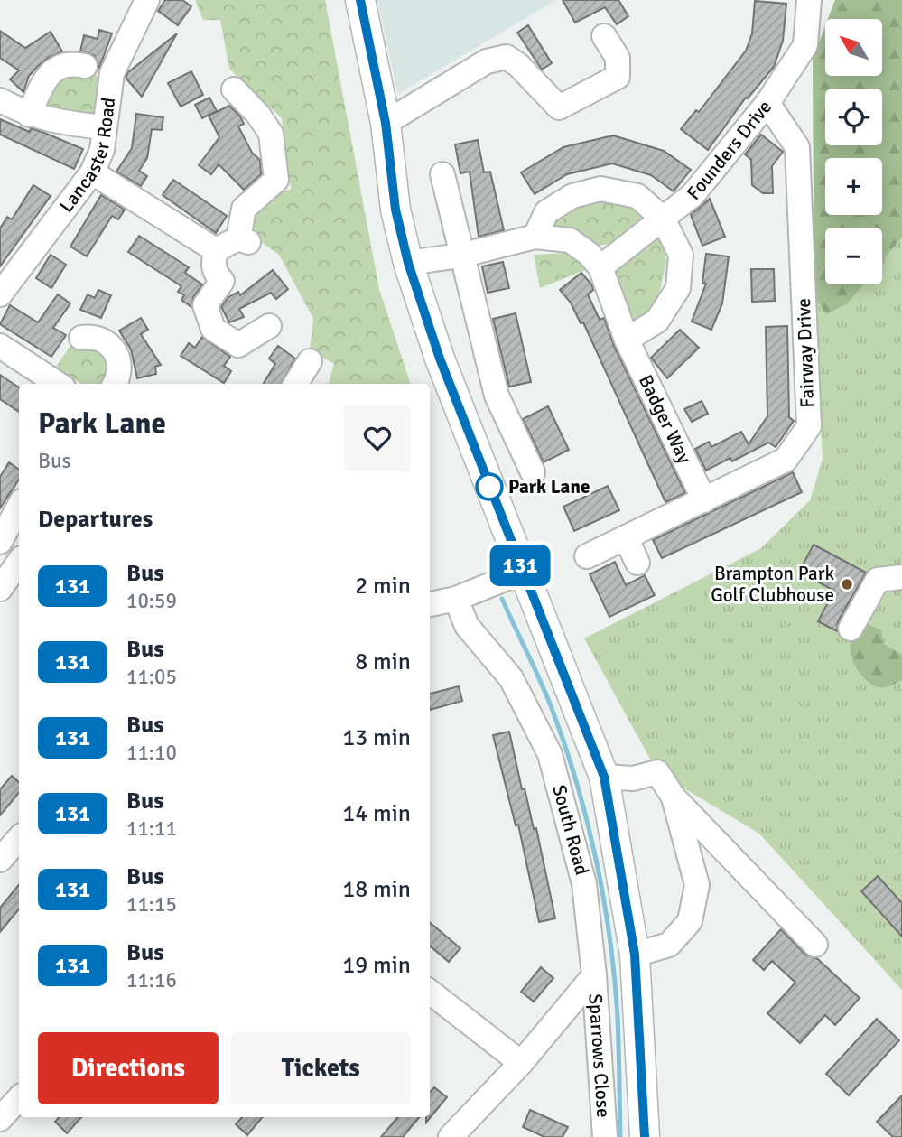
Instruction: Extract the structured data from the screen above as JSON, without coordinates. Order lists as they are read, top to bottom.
{
  "streets": {
    "street": [
      "Founders Drive",
      "Lancaster Road",
      "Fairway Drive",
      "Badger Way",
      "South Road",
      "Sparrows Close"
    ]
  },
  "crossings": [
    ["Founders Drive", "Fairway Drive"],
    ["Founders Drive", "Badger Way"],
    ["Fairway Drive", "Badger Way"],
    ["South Road", "Sparrows Close"]
  ],
  "places": ["Park Lane", "Brampton Park Golf Clubhouse"],
  "lines": ["bus line 131"],
  "north": "top left",
  "page": {
    "on_map": "131",
    "map_buttons": ["+", "−"],
    "heading": [
      ["Park Lane", "Bus"],
      "Departures"
    ],
    "list": [
      {
        "mark": "131",
        "name": "Bus",
        "note": "10:59",
        "value": "2 min"
      },
      {
        "mark": "131",
        "name": "Bus",
        "note": "11:05",
        "value": "8 min"
      },
      {
        "mark": "131",
        "name": "Bus",
        "note": "11:10",
        "value": "13 min"
      },
      {
        "mark": "131",
        "name": "Bus",
        "note": "11:11",
        "value": "14 min"
      },
      {
        "mark": "131",
        "name": "Bus",
        "note": "11:15",
        "value": "18 min"
      },
      {
        "mark": "131",
        "name": "Bus",
        "note": "11:16",
        "value": "19 min"
      }
    ],
    "buttons": ["Directions", "Tickets"]
  }
}
